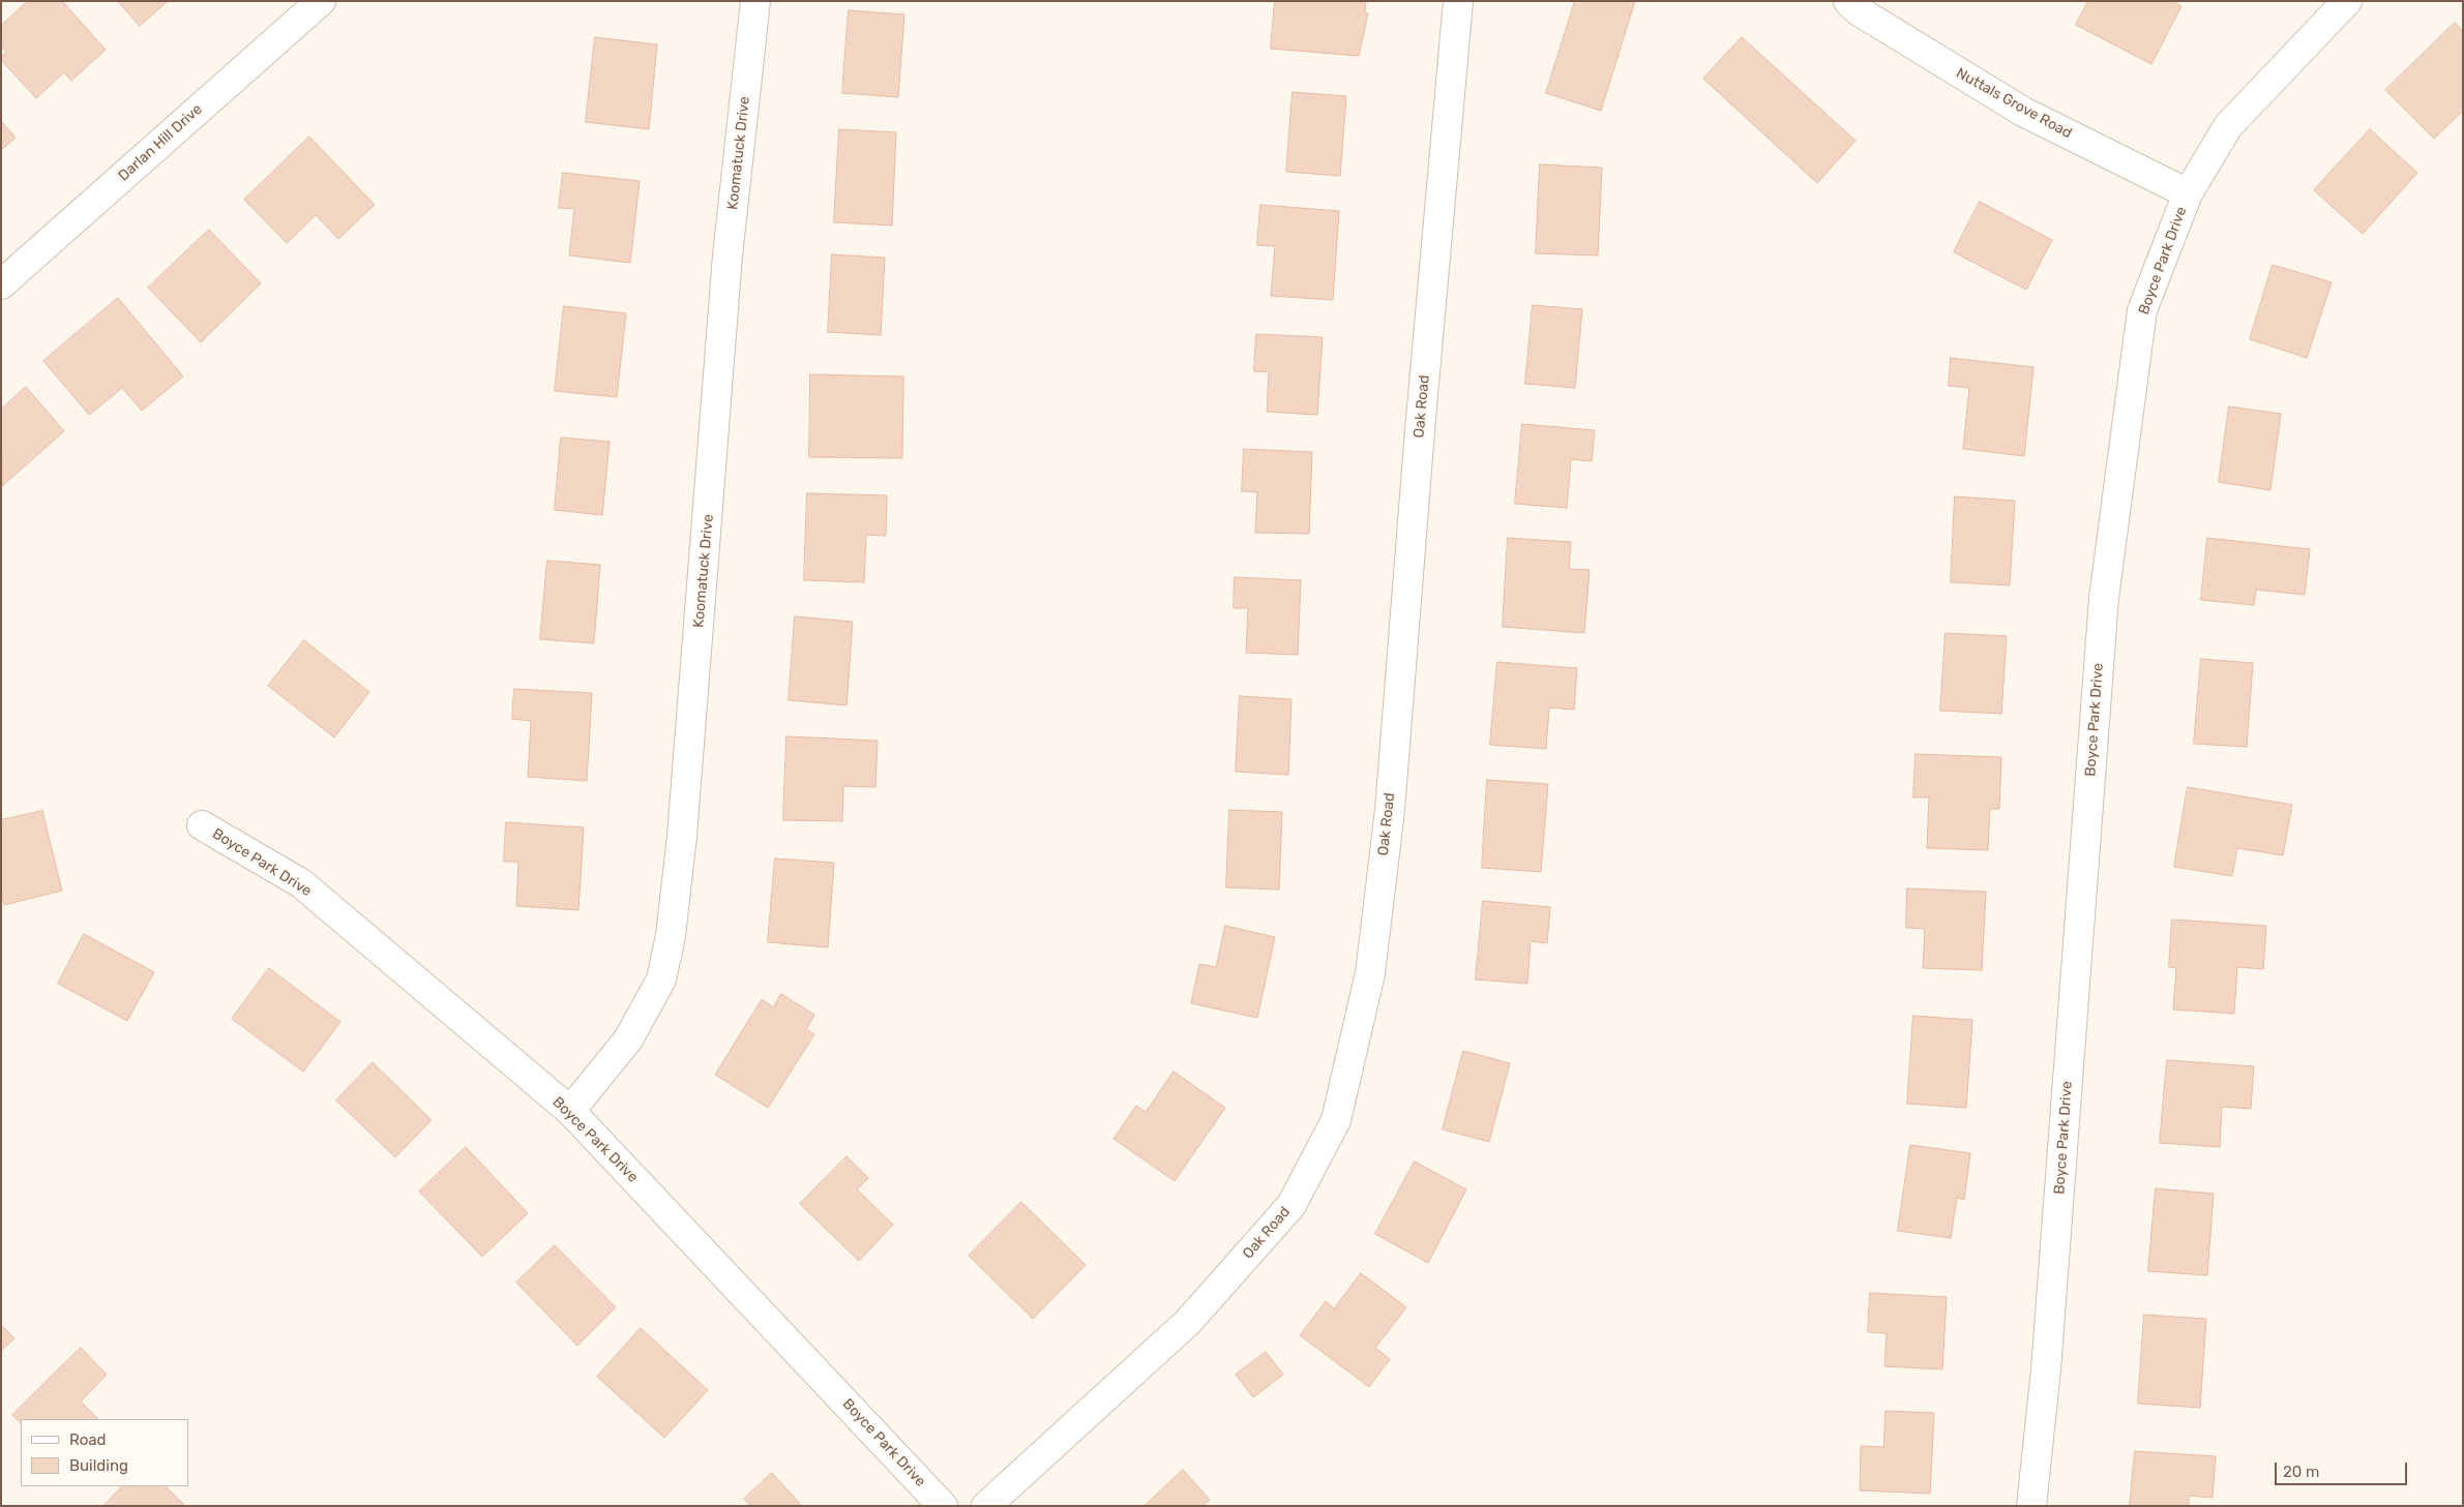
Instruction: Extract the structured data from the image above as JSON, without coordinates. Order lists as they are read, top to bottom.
{
  "streets": {
    "street": [
      "Nuttals Grove Road",
      "Darlan Hill Drive",
      "Koomatuck Drive",
      "Boyce Park Drive",
      "Oak Road"
    ]
  },
  "crossings": [
    ["Nuttals Grove Road", "Boyce Park Drive"],
    ["Koomatuck Drive", "Boyce Park Drive"]
  ],
  "legend": ["Road", "Building"],
  "scale_bar": "20 m"
}
